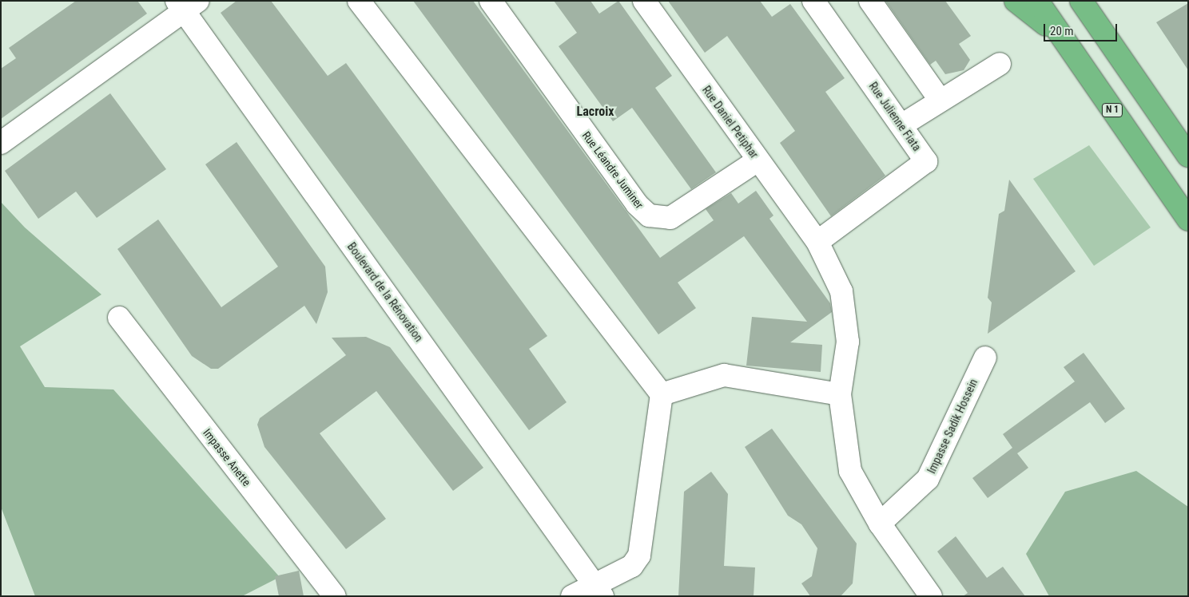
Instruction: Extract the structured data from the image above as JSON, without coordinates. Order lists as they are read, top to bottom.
{
  "streets": {
    "highway": ["N 1"],
    "street": [
      "Rue Julienne Fiata",
      "Rue Daniel Petiphar",
      "Rue Léandre Juminer",
      "Boulevard de la Rénovation",
      "Impasse Sadik Hossein",
      "Impasse Anette"
    ]
  },
  "crossings": [
    ["Rue Julienne Fiata", "Rue Daniel Petiphar"],
    ["Rue Daniel Petiphar", "Rue Léandre Juminer"],
    ["Rue Daniel Petiphar", "Impasse Sadik Hossein"]
  ],
  "districts": ["Lacroix"],
  "scale_bar": "20 m"
}
